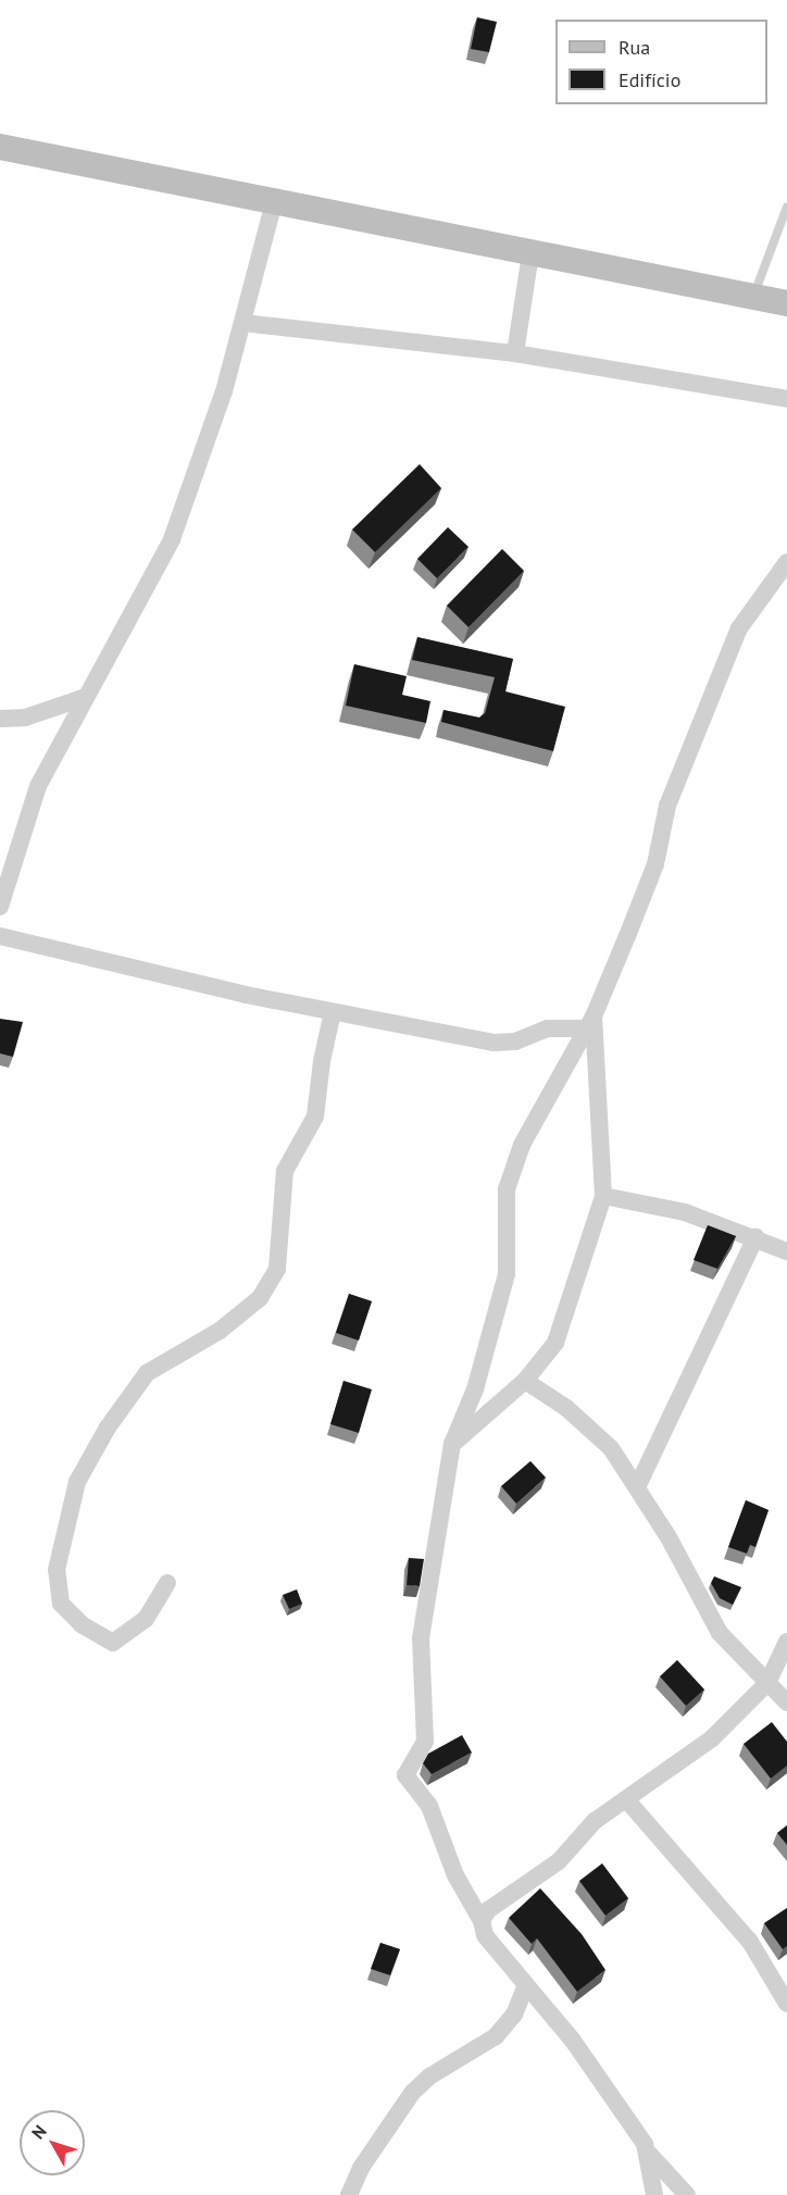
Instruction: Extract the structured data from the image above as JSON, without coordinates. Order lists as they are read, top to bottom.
{
  "legend": ["Rua", "Edifício"],
  "north": "top left"
}
